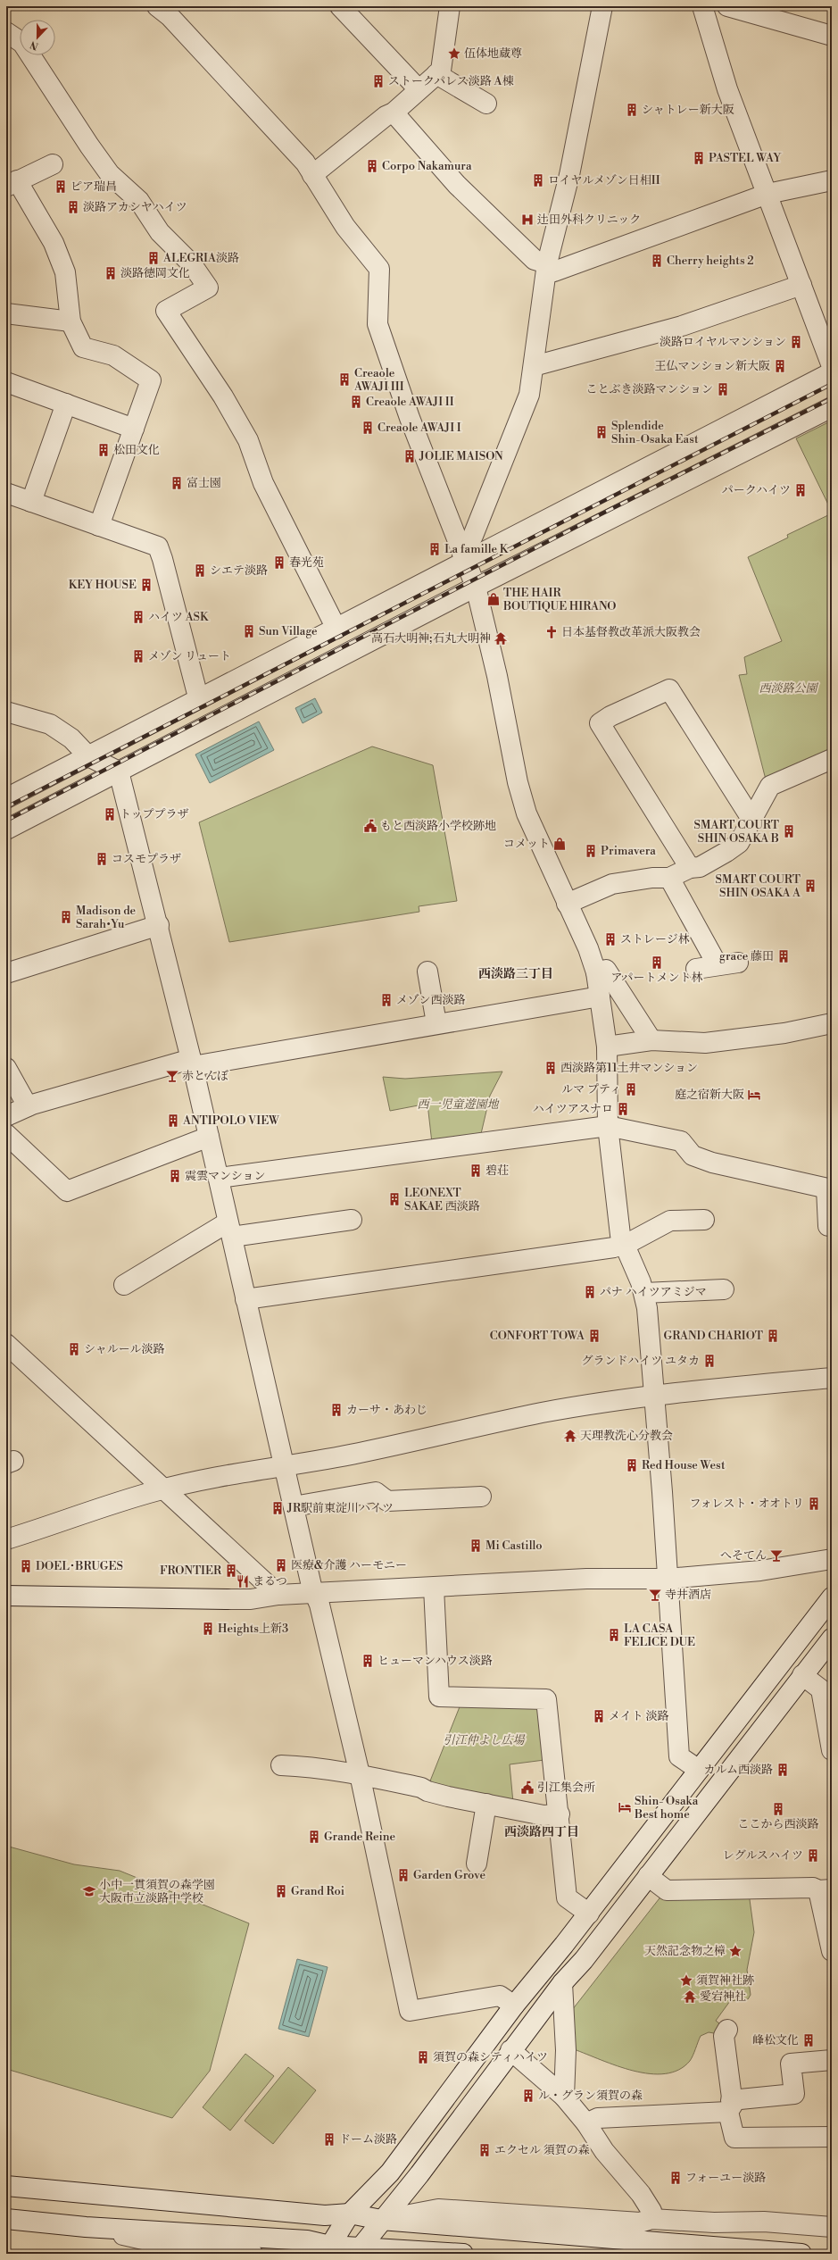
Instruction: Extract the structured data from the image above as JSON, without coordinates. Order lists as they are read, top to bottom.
{
  "districts": ["西淡路三丁目", "西淡路四丁目"],
  "parks": ["西淡路公園", "西一児童遊園地", "引江仲よし広場"],
  "places": {
    "place": ["伍体地蔵尊", "天然記念物之樟", "須賀神社跡"],
    "building": [
      "ストークパレス淡路 A棟",
      "シャトレー新大阪",
      "PASTEL WAY",
      "Corpo Nakamura",
      "ロイヤルメゾン日相II",
      "ピア瑞昌",
      "淡路アカシヤハイツ",
      "ALEGRIA淡路",
      "Cherry heights 2",
      "淡路徳岡文化",
      "淡路ロイヤルマンション",
      "王仏マンション新大阪",
      "Creaole AWAJI III",
      "ことぶき淡路マンション",
      "Creaole AWAJI II",
      "Creaole AWAJI I",
      "Splendide Shin-Osaka East",
      "松田文化",
      "JOLIE MAISON",
      "富士園",
      "パークハイツ",
      "La famille K",
      "春光苑",
      "シエテ淡路",
      "KEY HOUSE",
      "ハイツ ASK",
      "Sun Village",
      "メゾン リュート",
      "トッププラザ",
      "SMART COURT SHIN OSAKA B",
      "Primavera",
      "コスモプラザ",
      "SMART COURT SHIN OSAKA A",
      "Madison de Sarah•Yu",
      "ストレージ林",
      "grace 藤田",
      "アパートメント林",
      "メゾン西淡路",
      "西淡路第11土井マンション",
      "ルマ プティ",
      "ハイツアスナロ",
      "ANTIPOLO VIEW",
      "碧荘",
      "震雲マンション",
      "LEONEXT SAKAE 西淡路",
      "パナ ハイツアミジマ",
      "CONFORT TOWA",
      "GRAND CHARIOT",
      "シャルール淡路",
      "グランドハイツ ユタカ",
      "カーサ・あわじ",
      "Red House West",
      "フォレスト・オオトリ",
      "JR駅前東淀川ハイツ",
      "Mi Castillo",
      "医療&介護 ハーモニー",
      "DOEL･BRUGES",
      "FRONTIER",
      "Heights上新3",
      "LA CASA FELICE DUE",
      "ヒューマンハウス淡路",
      "メイト 淡路",
      "カルム西淡路",
      "ここから西淡路",
      "Grande Reine",
      "レグルスハイツ",
      "Garden Grove",
      "Grand Roi",
      "峰松文化",
      "須賀の森シティハイツ",
      "ル・グラン須賀の森",
      "ドーム淡路",
      "エクセル 須賀の森",
      "フォーユー淡路"
    ],
    "hospital": ["辻田外科クリニック"],
    "shop": ["THE HAIR BOUTIQUE HIRANO", "コメット"],
    "church": ["日本基督教改革派大阪教会"],
    "temple": ["高石大明神;石丸大明神", "天理教洗心分教会", "愛宕神社"],
    "public building": ["もと西淡路小学校跡地", "引江集会所"],
    "bar": ["赤とんぼ", "へそてん", "寺井酒店"],
    "hotel": ["庭之宿新大阪", "Shin- Osaka Best home"],
    "restaurant": ["まるつ"],
    "school or university": ["小中一貫須賀の森学園 大阪市立淡路中学校"]
  },
  "north": "bottom"
}
